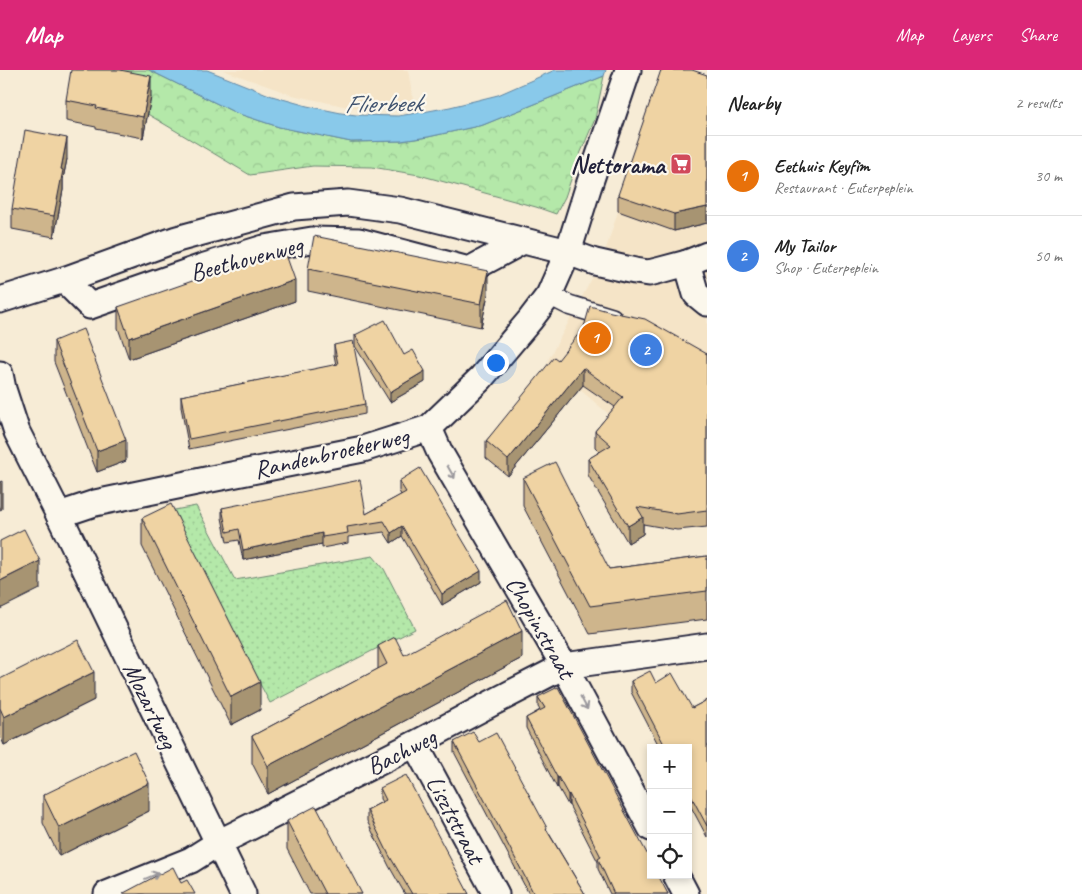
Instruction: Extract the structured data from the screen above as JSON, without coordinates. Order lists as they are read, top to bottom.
{
  "streets": {
    "street": [
      "Beethovenweg",
      "Randenbroekerweg",
      "Chopinstraat",
      "Mozartweg",
      "Bachweg",
      "Lisztstraat"
    ]
  },
  "crossings": [
    ["Beethovenweg", "Randenbroekerweg"],
    ["Randenbroekerweg", "Chopinstraat"],
    ["Randenbroekerweg", "Mozartweg"],
    ["Chopinstraat", "Bachweg"],
    ["Mozartweg", "Bachweg"],
    ["Bachweg", "Lisztstraat"]
  ],
  "one_way": ["Chopinstraat"],
  "water": ["Flierbeek"],
  "places": {
    "supermarket": ["Nettorama"]
  },
  "page": {
    "header": "Map",
    "nav": ["Map", "Layers", "Share"],
    "heading": ["Nearby", "2 results"],
    "list": [
      {
        "mark": "1",
        "name": "Eethuis Keyfim",
        "note": "Restaurant · Euterpeplein",
        "value": "30 m"
      },
      {
        "mark": "2",
        "name": "My Tailor",
        "note": "Shop · Euterpeplein",
        "value": "50 m"
      }
    ],
    "pins": ["1", "2"],
    "map_buttons": ["+", "−"]
  }
}
